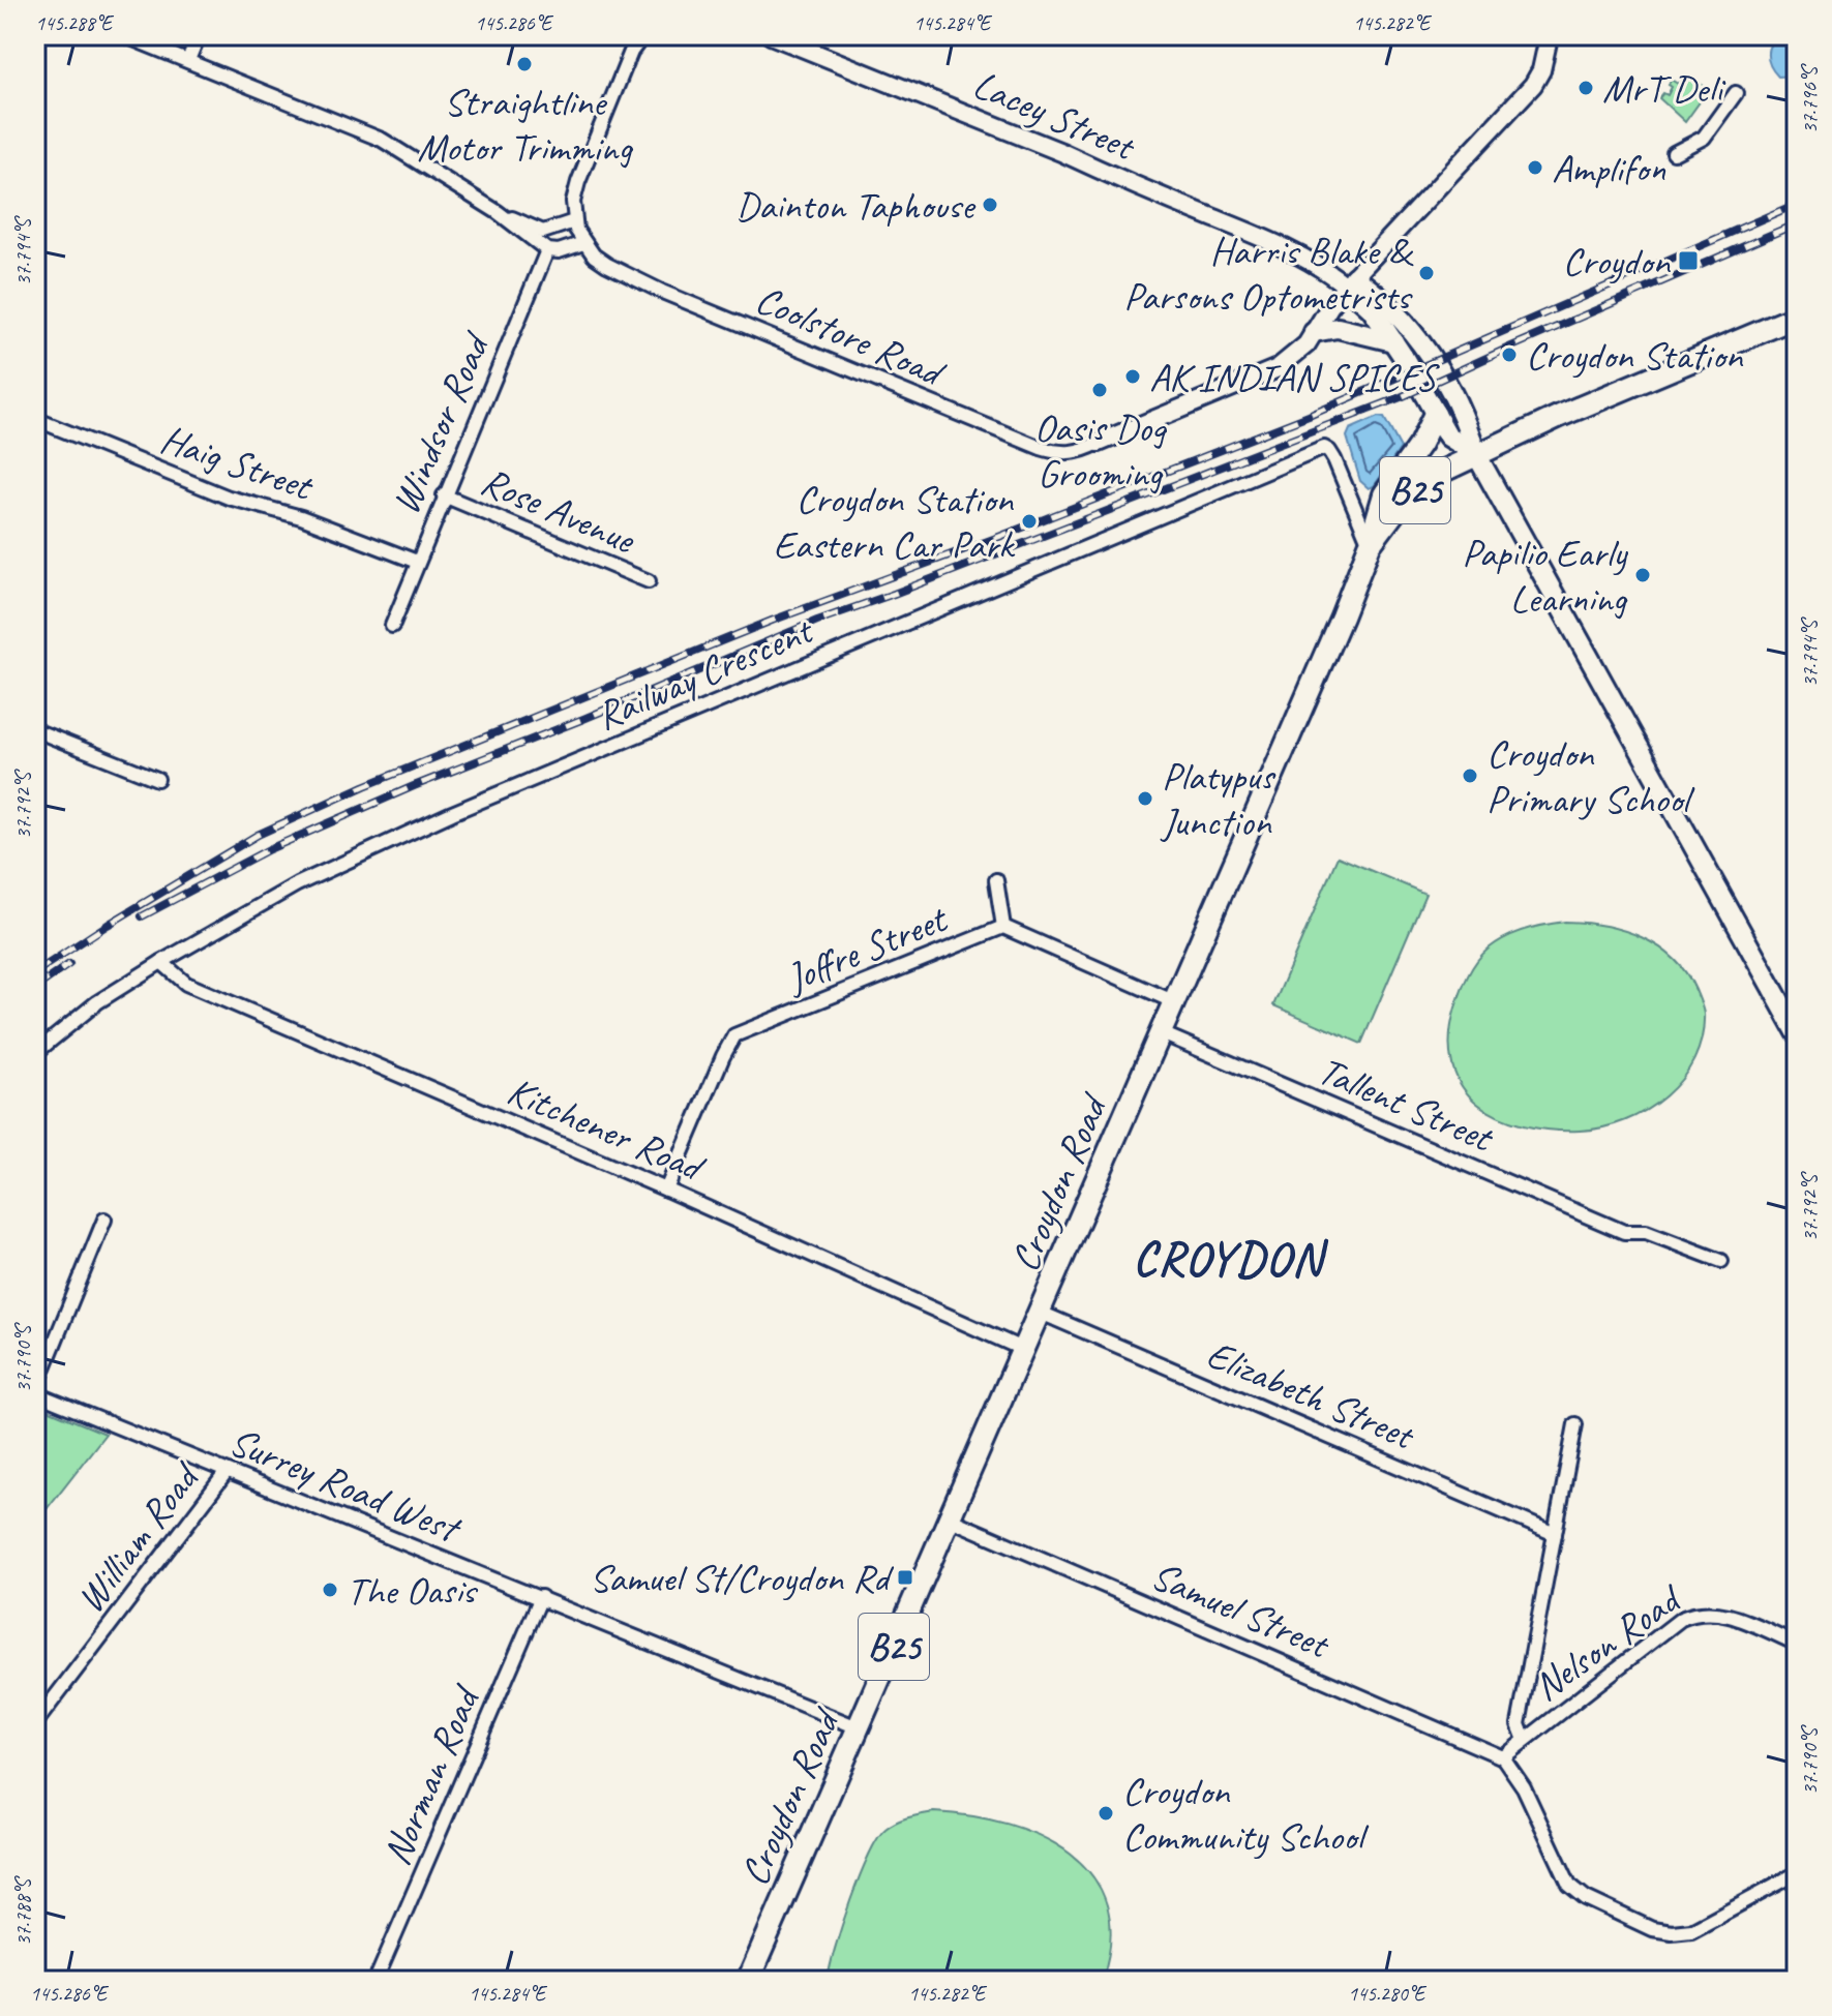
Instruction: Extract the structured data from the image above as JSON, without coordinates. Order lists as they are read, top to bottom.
{
  "streets": {
    "main road": ["B25", "Croydon Road"],
    "street": [
      "Lacey Street",
      "Coolstore Road",
      "Windsor Road",
      "Haig Street",
      "Rose Avenue",
      "Railway Crescent",
      "Joffre Street",
      "Tallent Street",
      "Kitchener Road",
      "Elizabeth Street",
      "Surrey Road West",
      "William Road",
      "Samuel Street",
      "Nelson Road",
      "Norman Road"
    ]
  },
  "crossings": [
    ["Windsor Road", "Haig Street"],
    ["Windsor Road", "Rose Avenue"],
    ["Railway Crescent", "Kitchener Road"],
    ["Railway Crescent", "Croydon Road"],
    ["Joffre Street", "Kitchener Road"],
    ["Joffre Street", "Croydon Road"],
    ["Tallent Street", "Croydon Road"],
    ["Kitchener Road", "Croydon Road"],
    ["Croydon Road", "Elizabeth Street"],
    ["Croydon Road", "Surrey Road West"],
    ["Croydon Road", "Samuel Street"],
    ["Surrey Road West", "William Road"],
    ["Surrey Road West", "Norman Road"],
    ["Samuel Street", "Nelson Road"]
  ],
  "districts": ["CROYDON"],
  "places": {
    "other": [
      "Straightline Motor Trimming",
      "MrT Deli",
      "Amplifon",
      "Dainton Taphouse",
      "Harris Blake & Parsons Optometrists",
      "Croydon Station",
      "AK INDIAN SPICES",
      "Oasis Dog Grooming",
      "Croydon Station Eastern Car Park",
      "Papilio Early Learning",
      "Croydon Primary School",
      "Platypus Junction",
      "The Oasis",
      "Croydon Community School"
    ],
    "transit": ["Croydon", "Samuel St/Croydon Rd"]
  },
  "coordinates": [
    "145.288°E",
    "145.286°E",
    "145.284°E",
    "145.282°E",
    "37.796°S",
    "37.794°S",
    "37.792°S",
    "37.790°S",
    "37.788°S",
    "145.280°E"
  ]
}
